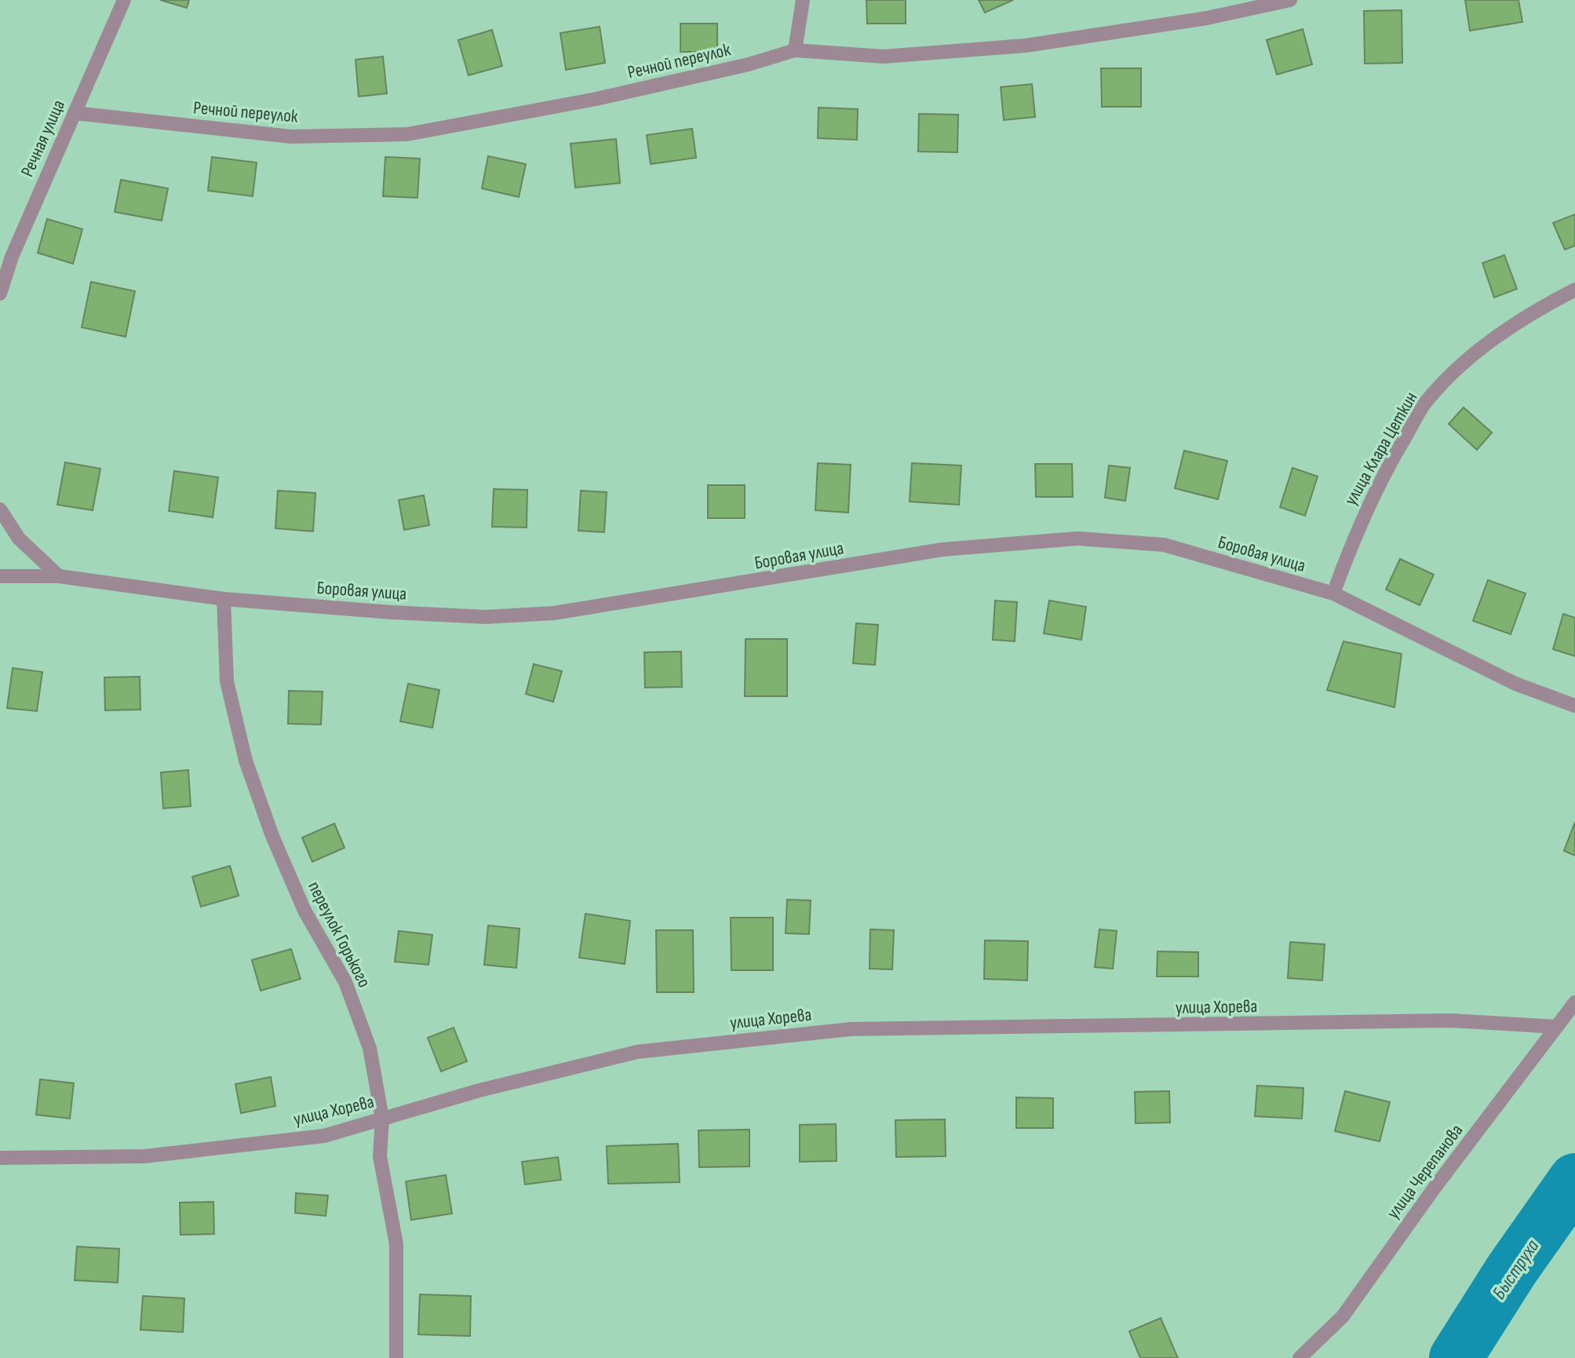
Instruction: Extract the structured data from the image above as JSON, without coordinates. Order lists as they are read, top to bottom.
{
  "streets": {
    "street": [
      "Речной переулок",
      "Речная улица",
      "улица Клара Цеткин",
      "Боровая улица",
      "переулок Горького",
      "улица Хорева",
      "улица Черепанова"
    ]
  },
  "crossings": [
    ["Речной переулок", "Речная улица"],
    ["улица Клара Цеткин", "Боровая улица"],
    ["Боровая улица", "переулок Горького"],
    ["переулок Горького", "улица Хорева"],
    ["улица Хорева", "улица Черепанова"]
  ],
  "water": ["Быструха"]
}
